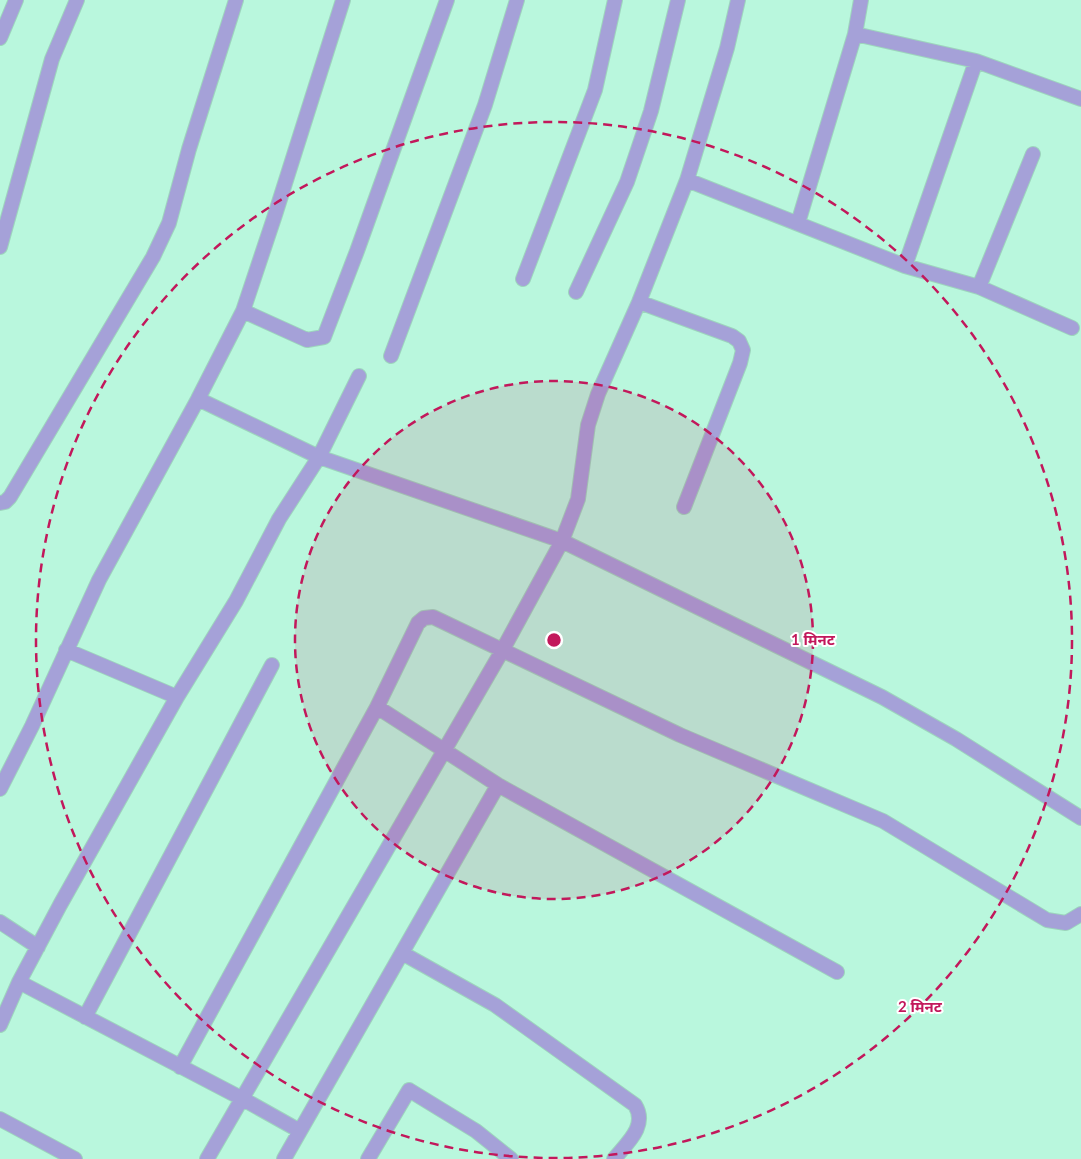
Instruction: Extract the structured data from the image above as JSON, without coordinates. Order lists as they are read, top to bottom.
{
  "rings": ["1 मिनट", "2 मिनट"]
}
